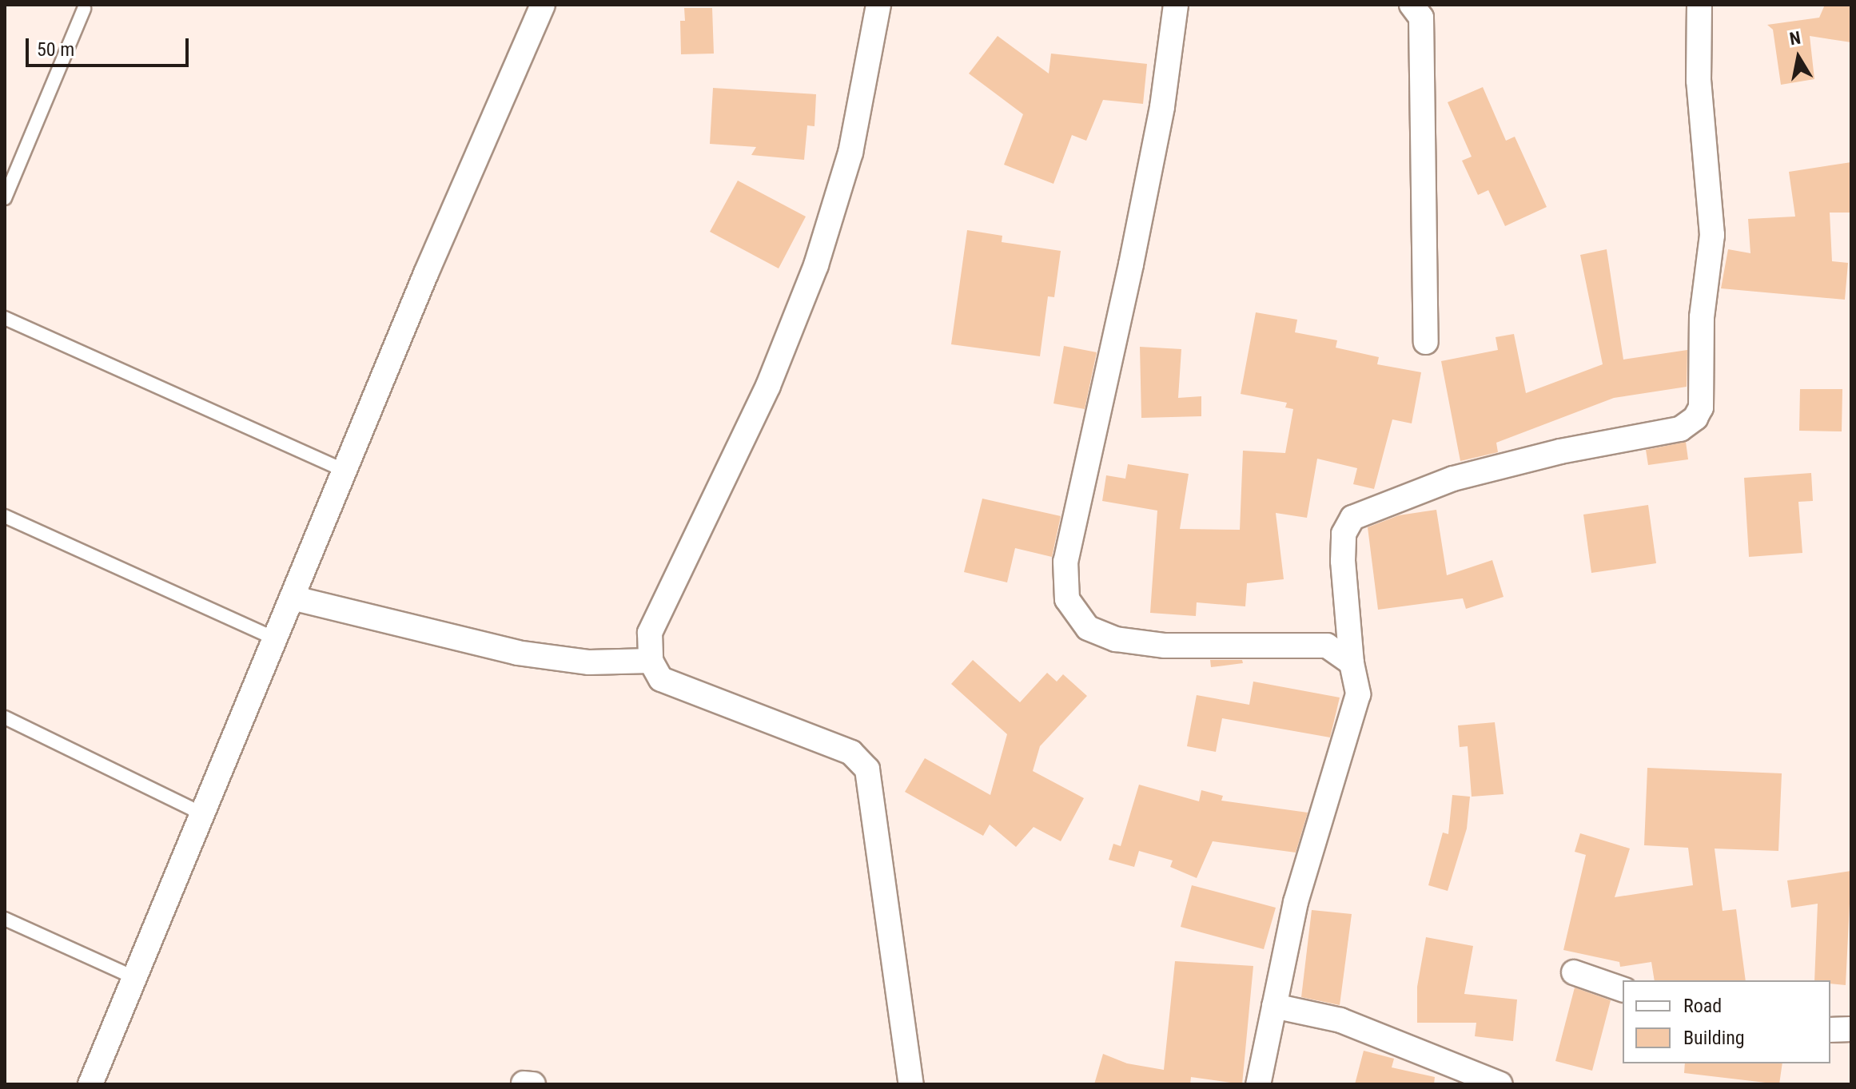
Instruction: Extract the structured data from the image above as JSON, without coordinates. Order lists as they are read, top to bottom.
{
  "legend": ["Road", "Building"],
  "scale_bar": "50 m",
  "north": "top"
}
